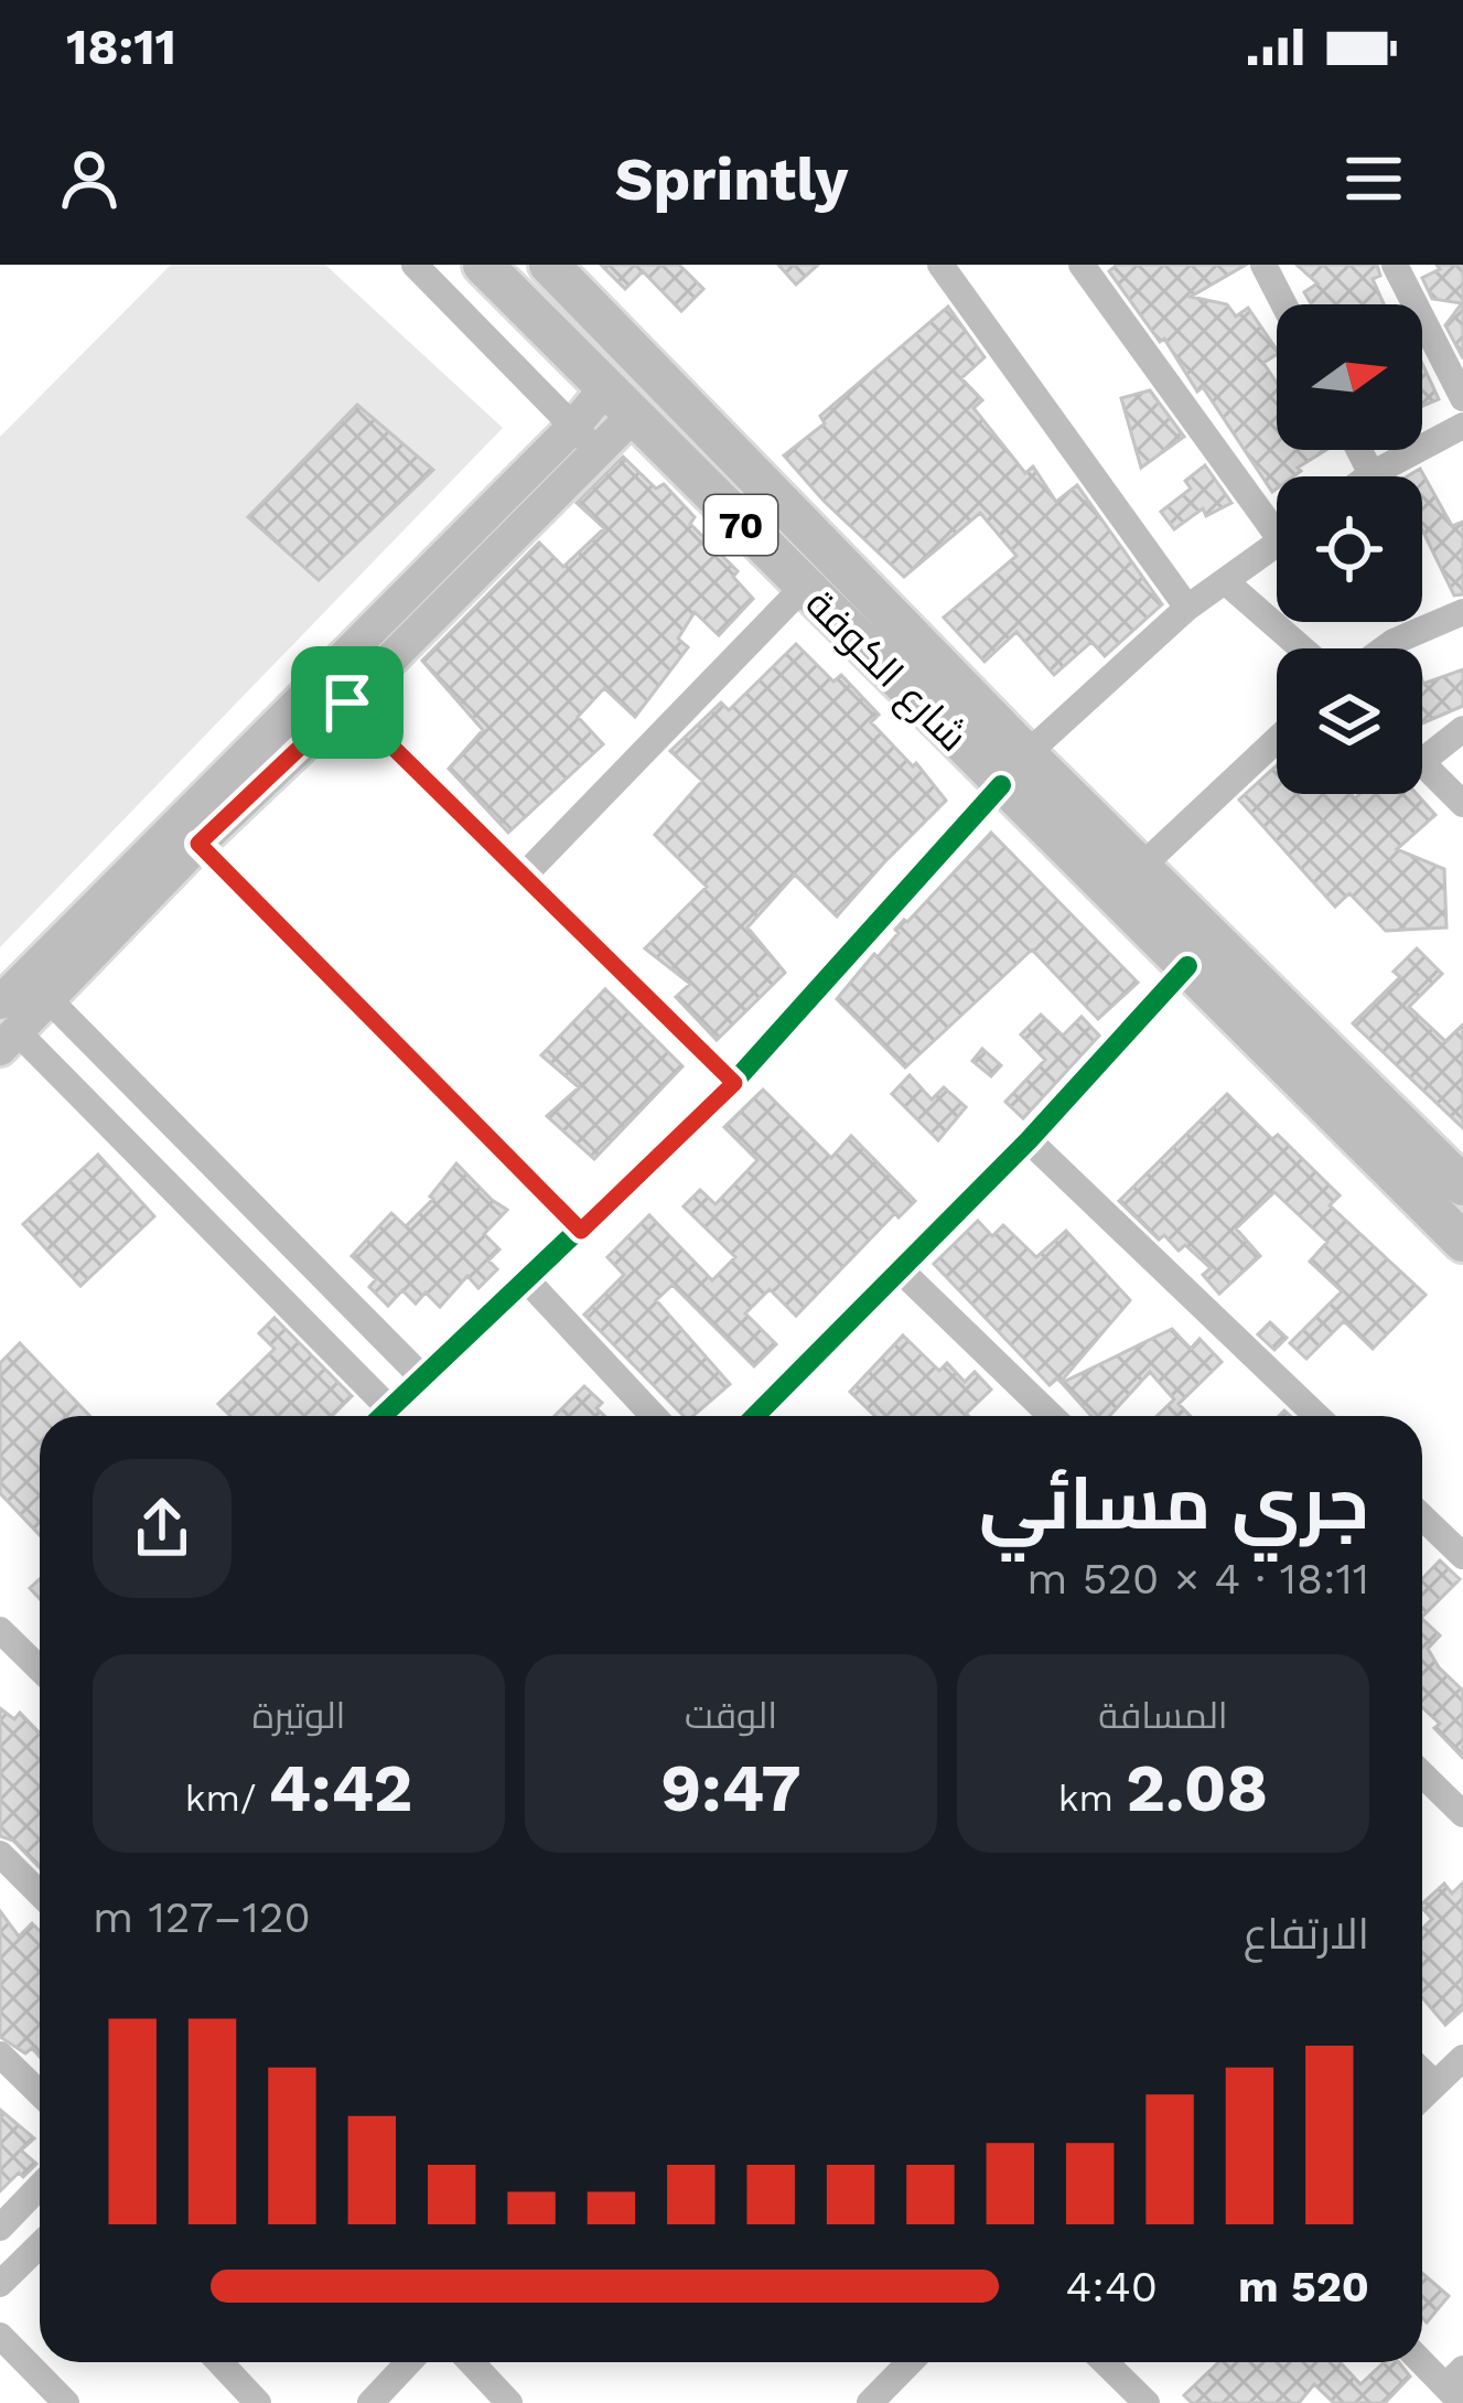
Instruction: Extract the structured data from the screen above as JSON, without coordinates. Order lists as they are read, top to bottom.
{
  "streets": {
    "highway": ["70", "شارع الكوفة"]
  },
  "north": "right",
  "page": {
    "status": "18:11",
    "header": "Sprintly",
    "heading": ["جري مسائي", "18:11 · 4 × 520 m"],
    "stats": [
      ["المسافة", "2.08 km"],
      ["الوقت", "9:47"],
      ["الوتيرة", "4:42 /km"]
    ],
    "chart": ["الارتفاع", "120–127 m"],
    "list": [
      {
        "name": "520 m",
        "note": "4:40"
      }
    ]
  }
}
